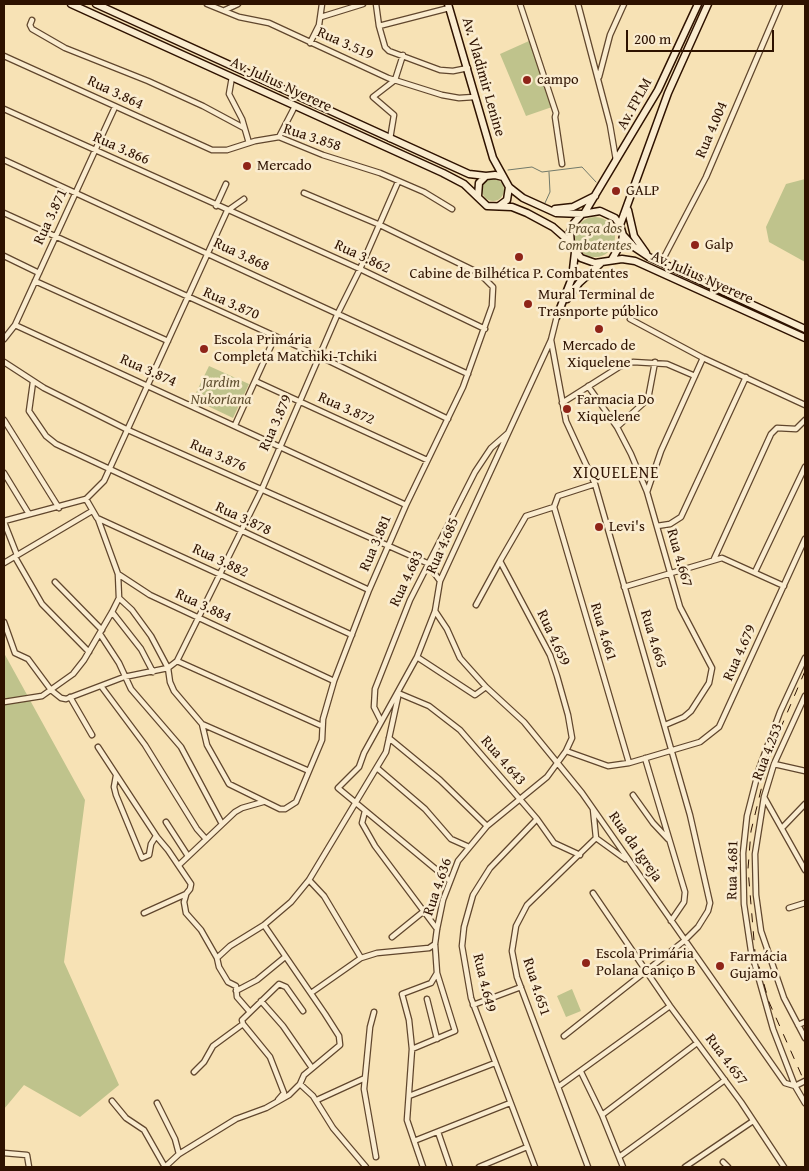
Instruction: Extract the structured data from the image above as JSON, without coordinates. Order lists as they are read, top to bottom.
{
  "streets": {
    "main road": [
      "Av. Vladimir Lenine",
      "Av. Julius Nyerere",
      "Av. FPLM",
      "Rua 4.685"
    ],
    "street": [
      "Rua 3.519",
      "Rua 3.864",
      "Rua 4.004",
      "Rua 3.858",
      "Rua 3.866",
      "Rua 3.871",
      "Rua 3.868",
      "Rua 3.862",
      "Rua 3.870",
      "Rua 3.874",
      "Rua 3.872",
      "Rua 3.879",
      "Rua 3.876",
      "Rua 3.878",
      "Rua 3.881",
      "Rua 4.667",
      "Rua 3.882",
      "Rua 4.683",
      "Rua 3.884",
      "Rua 4.661",
      "Rua 4.659",
      "Rua 4.665",
      "Rua 4.679",
      "Rua 4.253",
      "Rua 4.643",
      "Rua da Igreja",
      "Rua 4.681",
      "Rua 4.636",
      "Rua 4.649",
      "Rua 4.651",
      "Rua 4.657"
    ]
  },
  "crossings": [
    ["Rua 3.519", "Av. Vladimir Lenine"],
    ["Av. Vladimir Lenine", "Av. Julius Nyerere"],
    ["Av. Julius Nyerere", "Av. FPLM"],
    ["Av. Julius Nyerere", "Rua 4.004"],
    ["Av. Julius Nyerere", "Rua 4.685"],
    ["Rua 3.864", "Rua 3.858"],
    ["Rua 3.864", "Rua 3.871"],
    ["Av. FPLM", "Rua 4.685"],
    ["Rua 3.858", "Rua 3.879"],
    ["Rua 3.866", "Rua 3.871"],
    ["Rua 3.866", "Rua 3.862"],
    ["Rua 3.871", "Rua 3.868"],
    ["Rua 3.871", "Rua 3.870"],
    ["Rua 3.871", "Rua 3.874"],
    ["Rua 3.868", "Rua 3.879"],
    ["Rua 3.868", "Rua 3.881"],
    ["Rua 3.862", "Rua 3.879"],
    ["Rua 3.862", "Rua 3.881"],
    ["Rua 3.870", "Rua 3.879"],
    ["Rua 3.870", "Rua 3.881"],
    ["Rua 3.874", "Rua 3.879"],
    ["Rua 3.874", "Rua 3.881"],
    ["Rua 3.872", "Rua 3.879"],
    ["Rua 3.872", "Rua 3.881"],
    ["Rua 3.879", "Rua 3.876"],
    ["Rua 3.879", "Rua 3.878"],
    ["Rua 3.879", "Rua 3.881"],
    ["Rua 3.879", "Rua 3.882"],
    ["Rua 3.879", "Rua 3.884"],
    ["Rua 3.876", "Rua 3.878"],
    ["Rua 3.876", "Rua 3.881"],
    ["Rua 3.876", "Rua 4.683"],
    ["Rua 3.878", "Rua 3.881"],
    ["Rua 3.881", "Rua 3.882"],
    ["Rua 3.881", "Rua 3.884"],
    ["Rua 4.685", "Rua 4.683"],
    ["Rua 4.685", "Rua 4.665"],
    ["Rua 4.685", "Rua 4.643"],
    ["Rua 4.685", "Rua da Igreja"],
    ["Rua 4.667", "Rua 4.665"],
    ["Rua 4.659", "Rua 4.636"],
    ["Rua 4.665", "Rua 4.679"],
    ["Rua 4.665", "Rua da Igreja"],
    ["Rua 4.665", "Rua 4.657"],
    ["Rua 4.643", "Rua 4.636"],
    ["Rua 4.643", "Rua 4.649"],
    ["Rua 4.643", "Rua 4.651"],
    ["Rua da Igreja", "Rua 4.681"],
    ["Rua da Igreja", "Rua 4.636"]
  ],
  "districts": ["XIQUELENE"],
  "parks": ["Praça dos Combatentes", "Jardim Nukoriana"],
  "places": [
    "campo",
    "Mercado",
    "GALP",
    "Galp",
    "Cabine de Bilhética P. Combatentes",
    "Mural Terminal de Trasnporte público",
    "Mercado de Xiquelene",
    "Escola Primária Completa Matchiki-Tchiki",
    "Farmacia Do Xiquelene",
    "Levi's",
    "Escola Primária Polana Caniço B",
    "Farmácia Gujamo"
  ],
  "scale_bar": "200 m"
}
